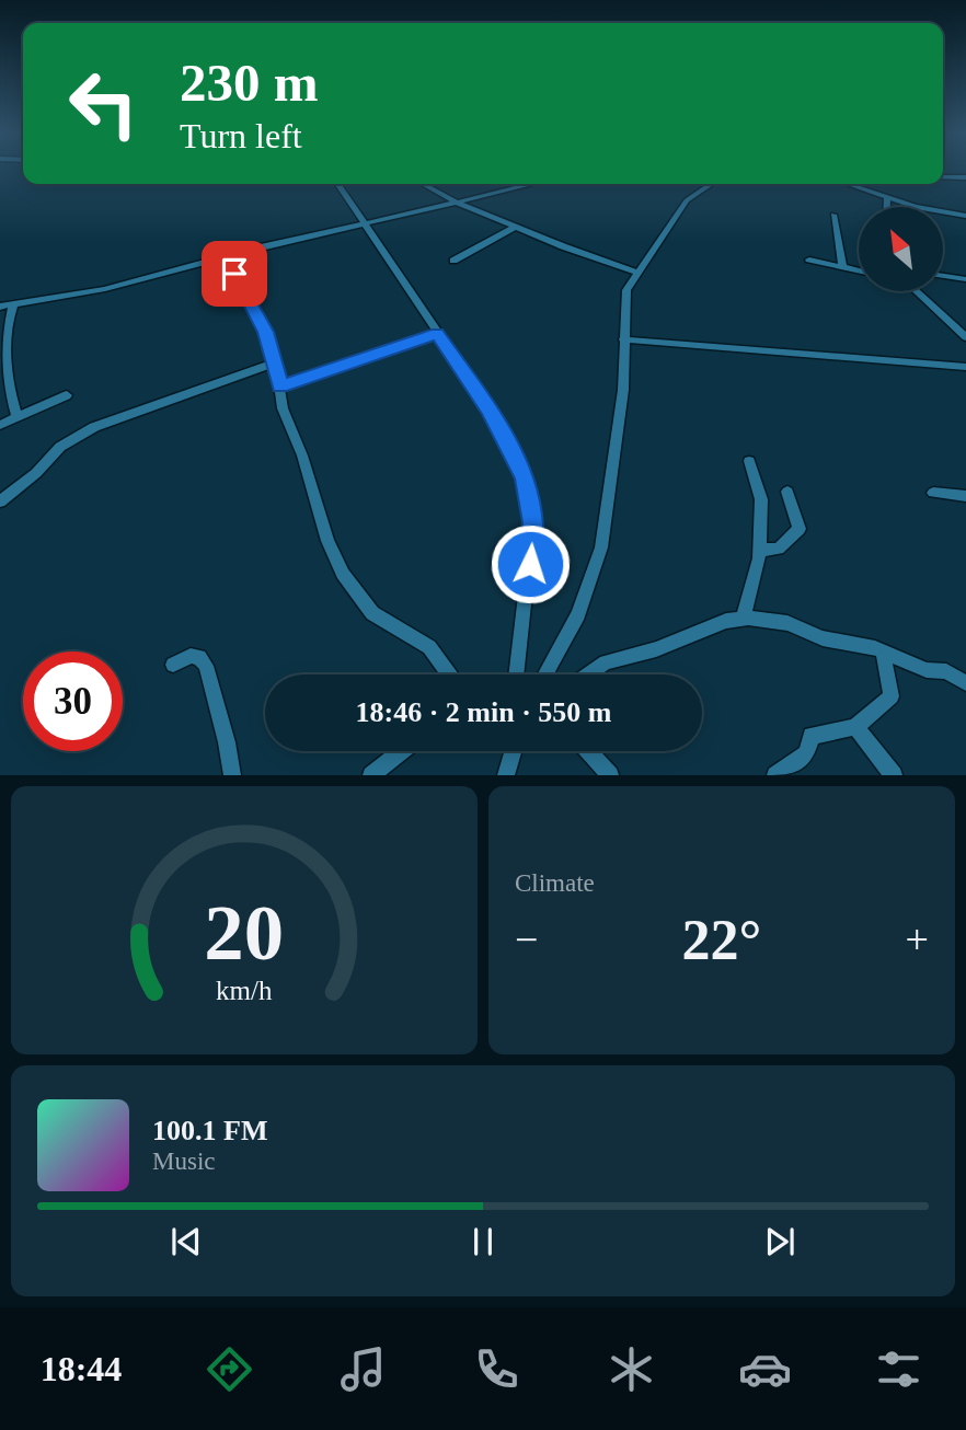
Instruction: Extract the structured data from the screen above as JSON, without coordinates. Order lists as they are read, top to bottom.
{
  "north": "top left",
  "page": {
    "turn": ["230 m", "Turn left"],
    "limit": "30",
    "trip": "18:46 · 2 min · 550 m",
    "tile": "Climate",
    "heat": ["−", "22°", "+"],
    "song": ["100.1 FM", "Music"],
    "tabs": "18:44",
    "gauge": ["20", "km/h"]
  }
}
